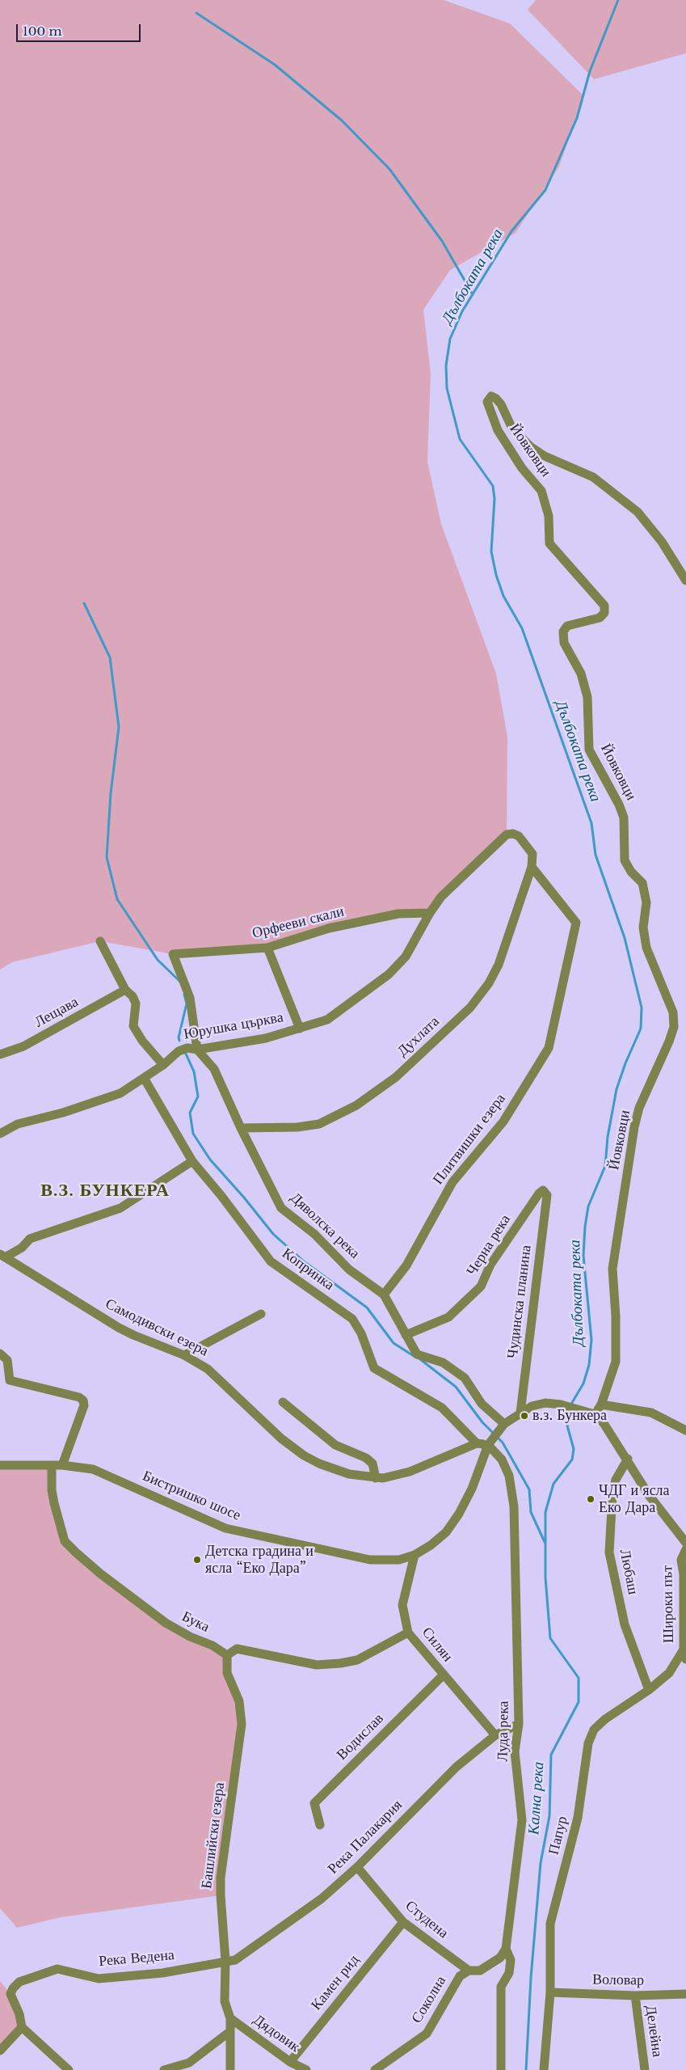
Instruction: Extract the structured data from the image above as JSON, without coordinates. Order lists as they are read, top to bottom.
{
  "streets": {
    "street": [
      "Йовковци",
      "Орфееви скали",
      "Лещава",
      "Юрушка църква",
      "Духлата",
      "Плитвишки езера",
      "Дяволска река",
      "Черна река",
      "Копринка",
      "Чудинска планина",
      "Самодивски езера",
      "Бистришко шосе",
      "Любаш",
      "Широки път",
      "Бука",
      "Силян",
      "Луда река",
      "Водислав",
      "Башлийски езера",
      "Папур",
      "Река Палакария",
      "Студена",
      "Река Ведена",
      "Воловар",
      "Камен рид",
      "Соколна",
      "Делейна",
      "Дядовик"
    ]
  },
  "crossings": [
    ["Орфееви скали", "Юрушка църква"],
    ["Орфееви скали", "Дяволска река"],
    ["Юрушка църква", "Духлата"],
    ["Юрушка църква", "Плитвишки езера"],
    ["Юрушка църква", "Дяволска река"],
    ["Юрушка църква", "Копринка"],
    ["Духлата", "Плитвишки езера"],
    ["Духлата", "Дяволска река"],
    ["Плитвишки езера", "Дяволска река"],
    ["Дяволска река", "Черна река"],
    ["Дяволска река", "Бистришко шосе"],
    ["Черна река", "Чудинска планина"],
    ["Копринка", "Самодивски езера"],
    ["Чудинска планина", "Бистришко шосе"],
    ["Бистришко шосе", "Любаш"],
    ["Бистришко шосе", "Бука"],
    ["Бистришко шосе", "Силян"],
    ["Бистришко шосе", "Луда река"],
    ["Любаш", "Папур"],
    ["Широки път", "Папур"],
    ["Бука", "Башлийски езера"],
    ["Силян", "Водислав"],
    ["Силян", "Река Палакария"],
    ["Луда река", "Река Палакария"],
    ["Башлийски езера", "Река Палакария"],
    ["Башлийски езера", "Река Ведена"],
    ["Башлийски езера", "Дядовик"],
    ["Папур", "Воловар"],
    ["Река Палакария", "Студена"],
    ["Река Палакария", "Река Ведена"],
    ["Студена", "Камен рид"],
    ["Студена", "Соколна"],
    ["Воловар", "Делейна"],
    ["Камен рид", "Дядовик"]
  ],
  "districts": ["В.З. БУНКЕРА"],
  "water": ["Дълбоката река", "Кална река"],
  "places": ["в.з. Бункера", "ЧДГ и ясла Еко Дара", "Детска градина и ясла “Еко Дара”"],
  "scale_bar": "100 m"
}
